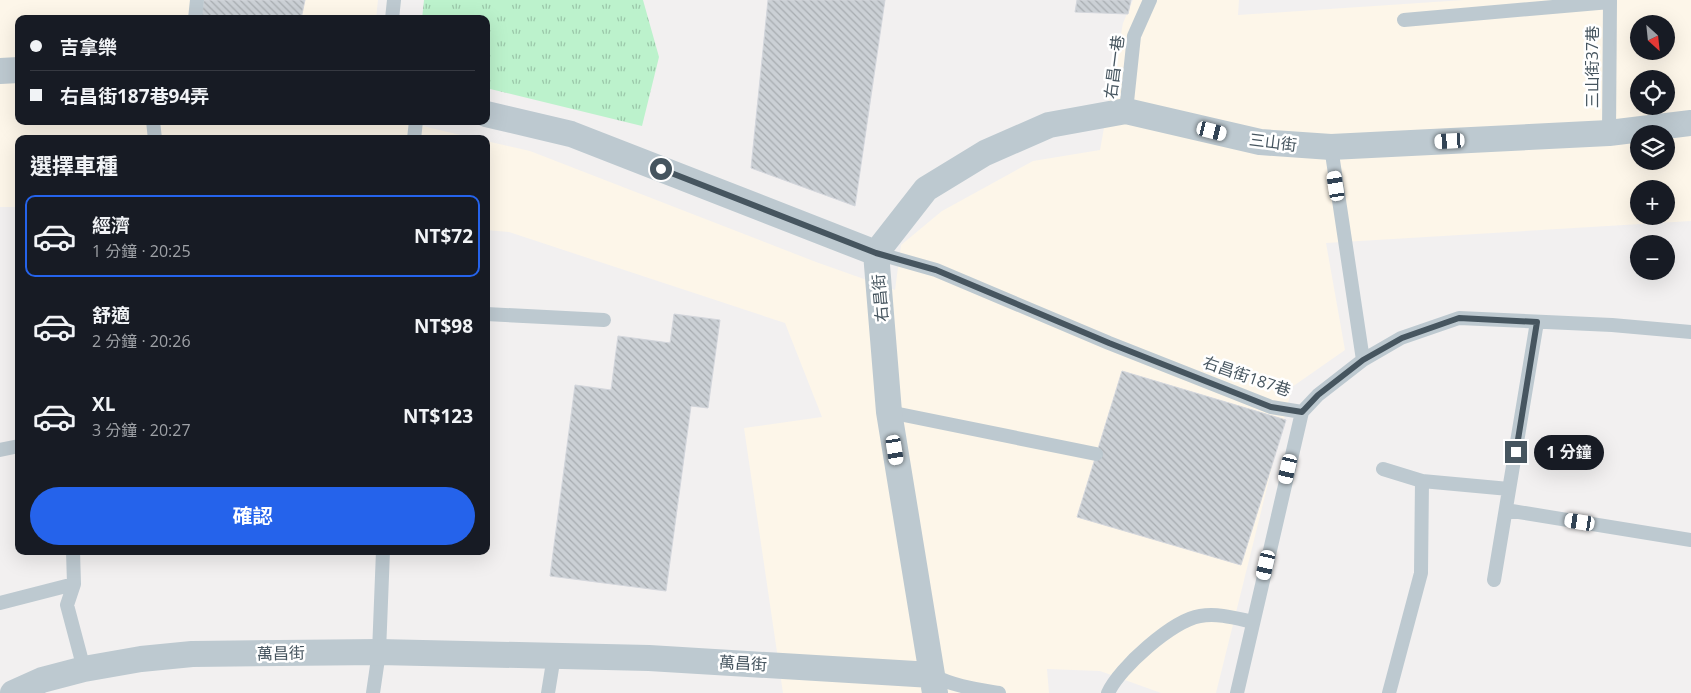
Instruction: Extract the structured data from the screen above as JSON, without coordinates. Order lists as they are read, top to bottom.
{
  "streets": {
    "street": ["三山街", "右昌街", "萬昌街"],
    "lane": ["右昌一巷", "三山街37巷", "右昌街187巷"]
  },
  "crossings": [
    ["右昌一巷", "三山街"],
    ["三山街37巷", "三山街"],
    ["三山街", "右昌街"],
    ["三山街", "右昌街187巷"],
    ["右昌街", "右昌街187巷"],
    ["右昌街", "萬昌街"]
  ],
  "north": "bottom right",
  "page": {
    "map_buttons": ["+", "−"],
    "banner": ["吉拿樂", "右昌街187巷94弄"],
    "heading": "選擇車種",
    "list": [
      {
        "name": "經濟",
        "note": "1 分鐘 · 20:25",
        "value": "NT$72"
      },
      {
        "name": "舒適",
        "note": "2 分鐘 · 20:26",
        "value": "NT$98"
      },
      {
        "name": "XL",
        "note": "3 分鐘 · 20:27",
        "value": "NT$123"
      }
    ],
    "bubble": "1 分鐘",
    "buttons": "確認"
  }
}
